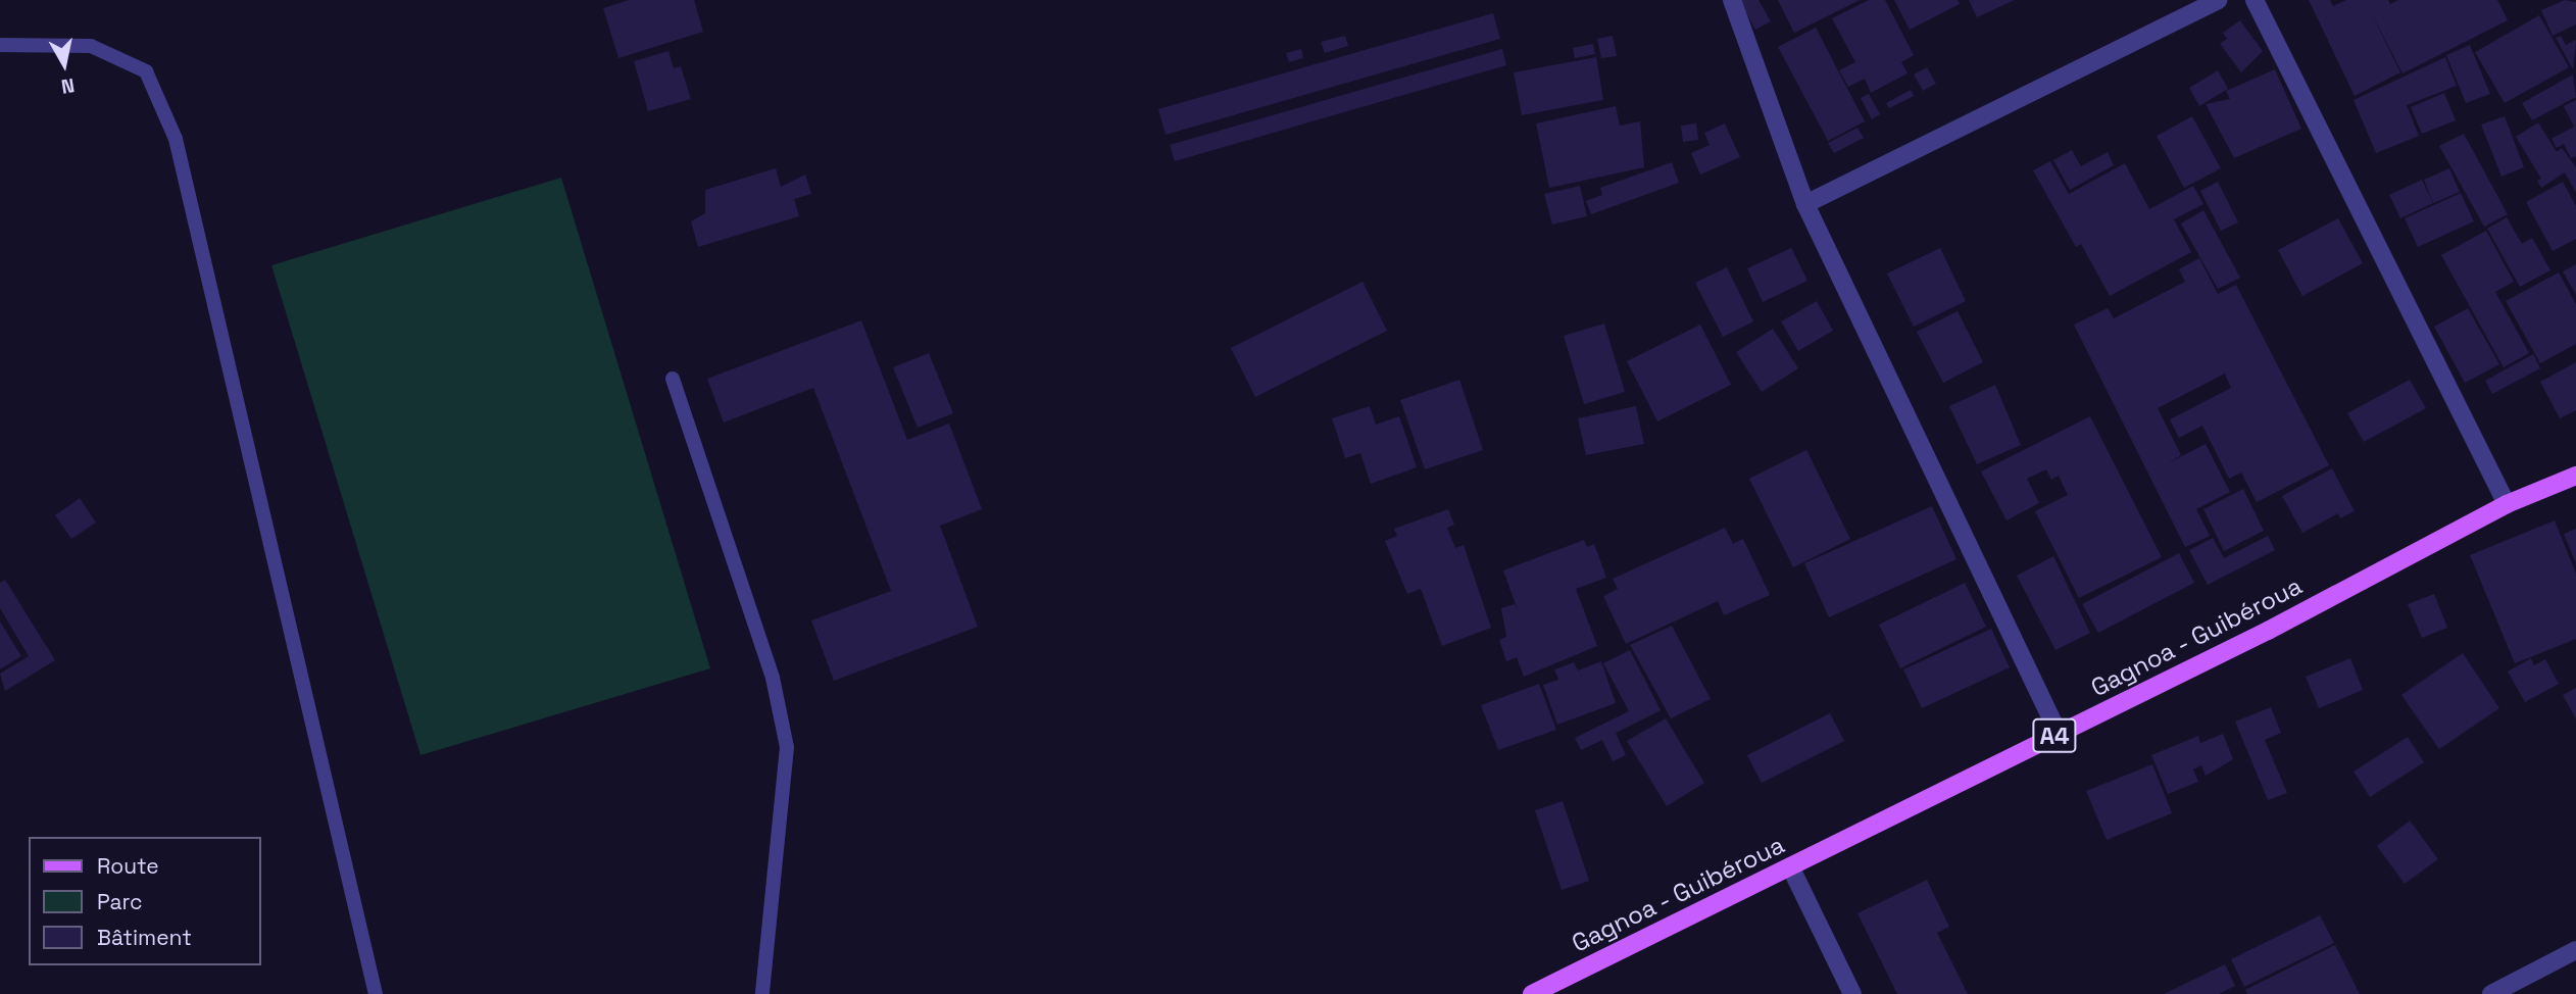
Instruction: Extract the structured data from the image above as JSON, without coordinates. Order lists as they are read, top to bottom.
{
  "streets": {
    "main road": ["Gagnoa - Guibéroua", "A4"]
  },
  "legend": ["Route", "Parc", "Bâtiment"],
  "north": "bottom"
}
